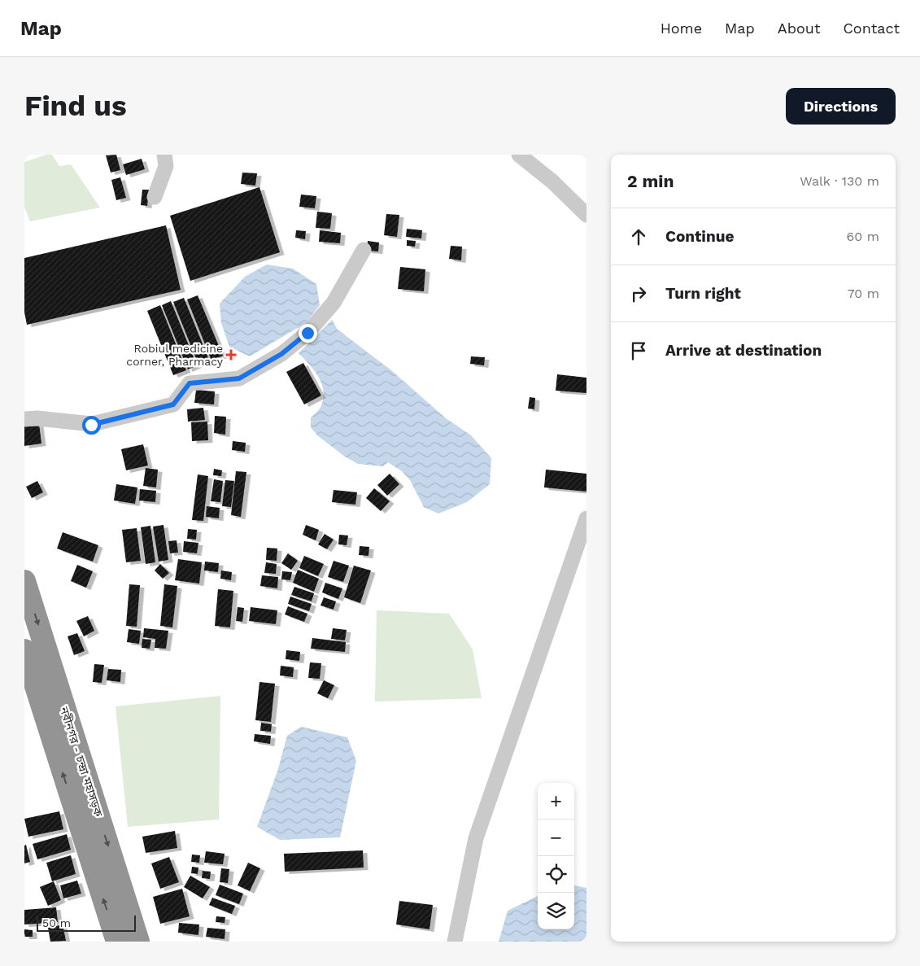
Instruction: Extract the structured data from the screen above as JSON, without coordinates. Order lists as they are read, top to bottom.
{
  "streets": {
    "highway": ["নবীনগর - চন্দ্রা মহাসড়ক"]
  },
  "places": {
    "health": ["Robiul medicine corner, Pharmacy"]
  },
  "scale_bar": "50 m",
  "page": {
    "header": "Map",
    "nav": [
      "Home",
      "Map",
      "About",
      "Contact"
    ],
    "buttons": "Directions",
    "title": "Find us",
    "heading": ["2 min", "Walk · 130 m"],
    "list": [
      ["Continue", "60 m"],
      ["Turn right", "70 m"],
      "Arrive at destination"
    ],
    "map_buttons": ["+", "−"],
    "scale": "50 m"
  }
}
